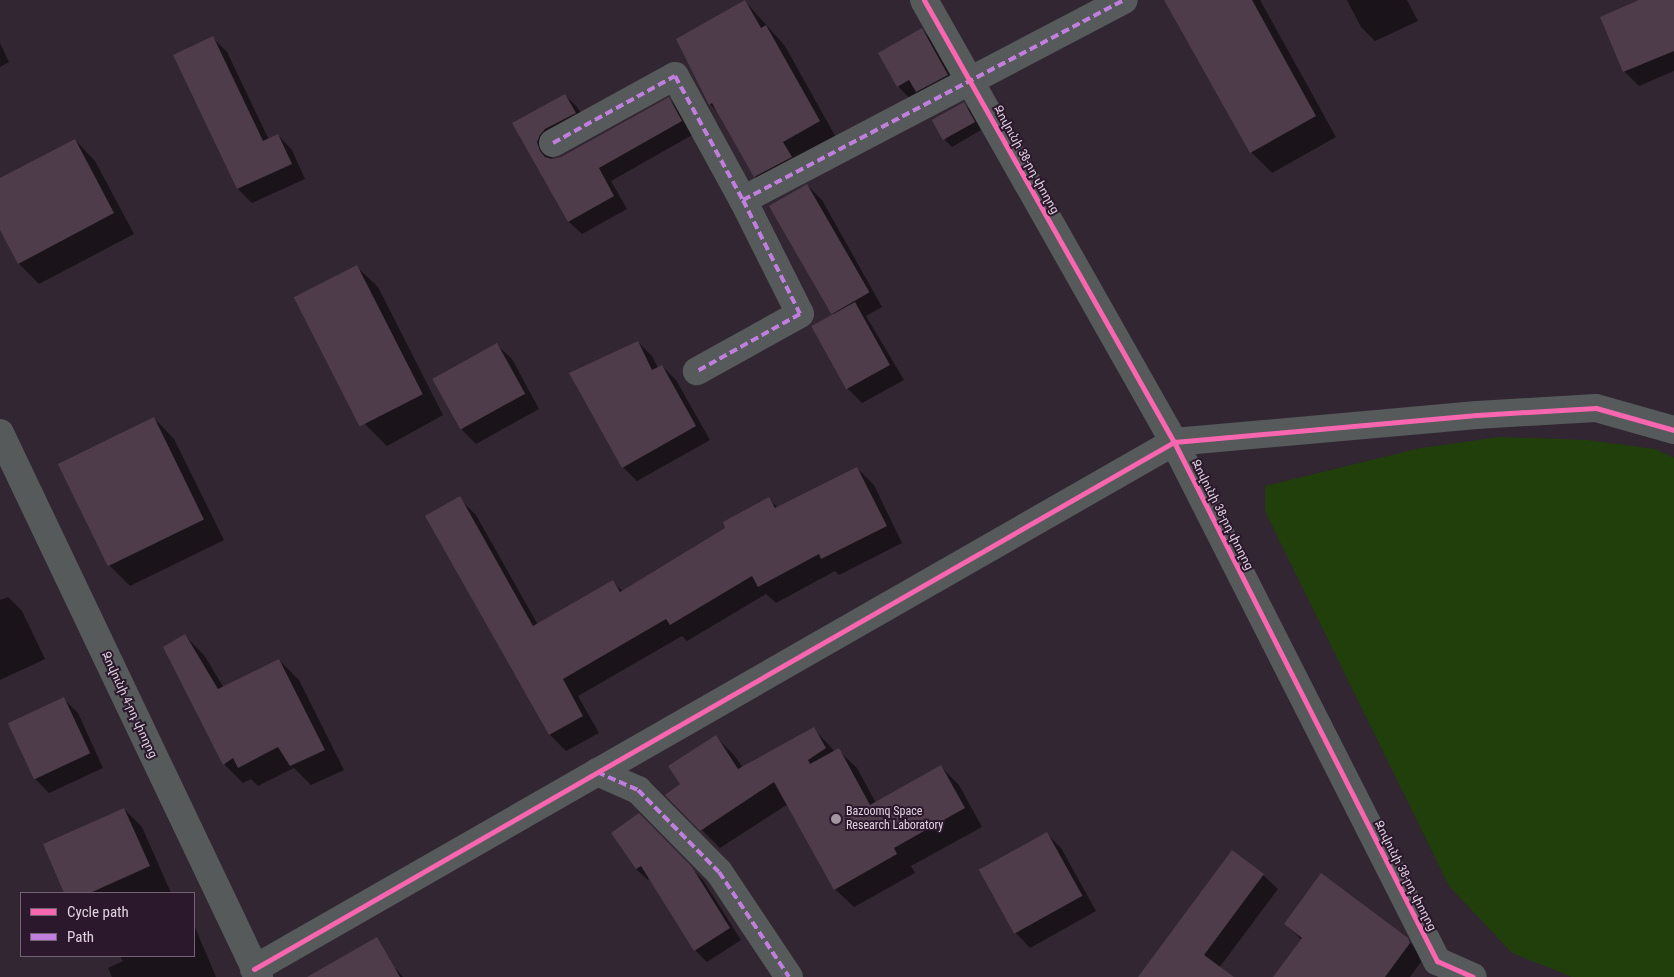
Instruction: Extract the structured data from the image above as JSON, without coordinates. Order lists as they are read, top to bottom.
{
  "streets": {
    "street": ["Զովունի 38-րդ փողոց", "Զովունի 4-րդ փողոց"]
  },
  "places": ["Bazoomq Space Research Laboratory"],
  "legend": ["Cycle path", "Path"]
}
